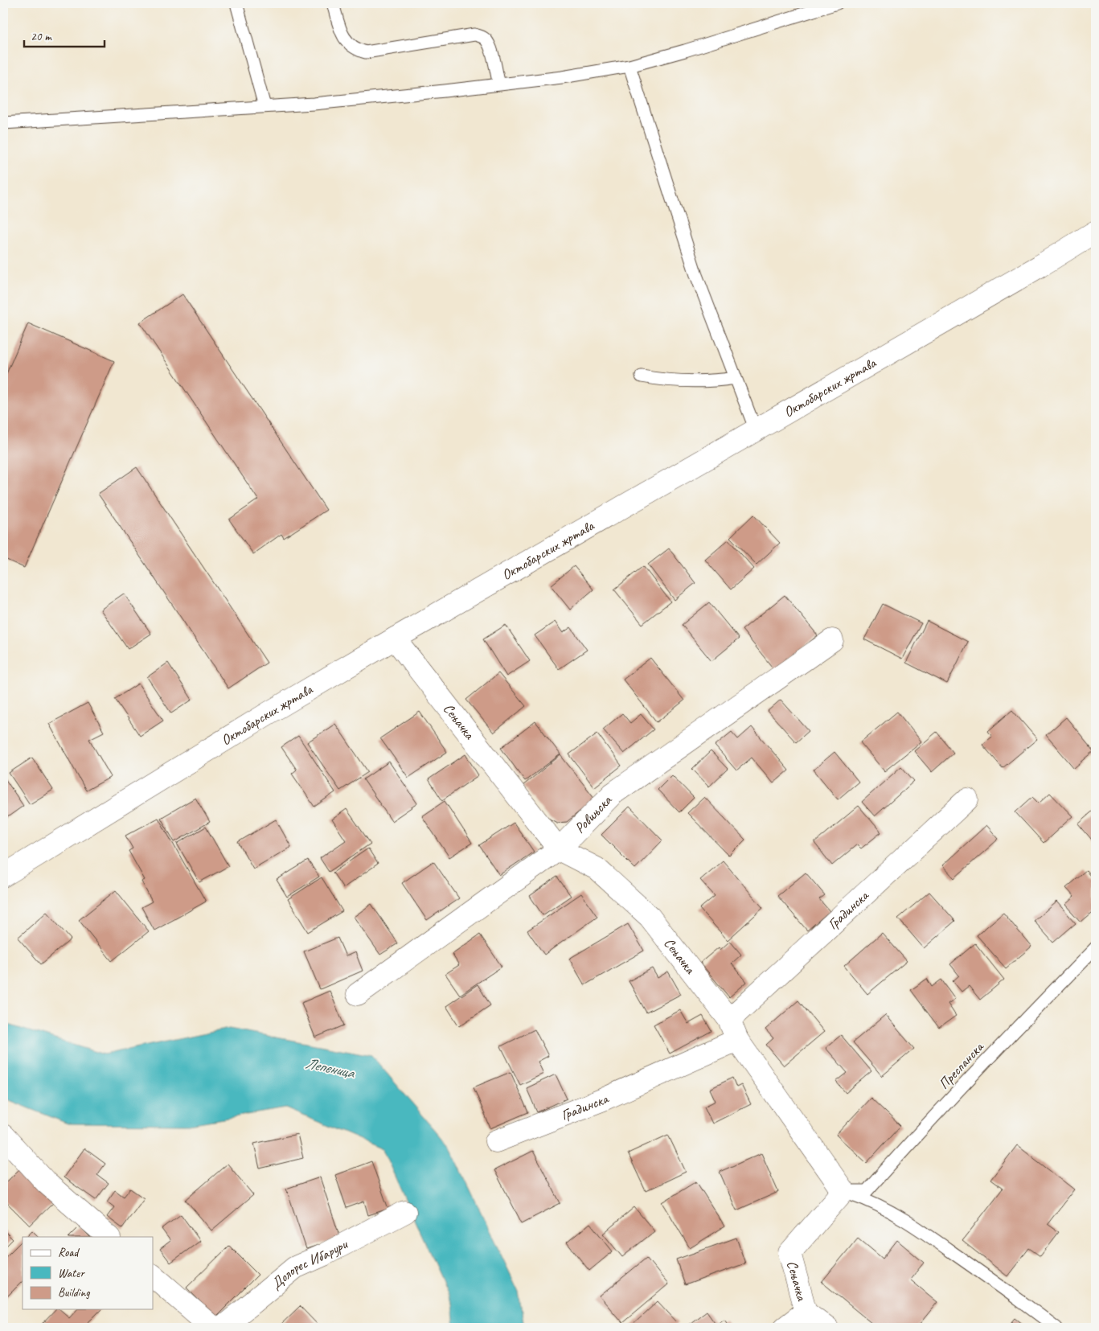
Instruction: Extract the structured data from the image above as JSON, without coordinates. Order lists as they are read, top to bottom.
{
  "streets": {
    "street": [
      "Октобарских жртава",
      "Сењачка",
      "Ровињска",
      "Градинска",
      "Долорес Ибарури"
    ],
    "lane": ["Преспанска"]
  },
  "crossings": [
    ["Октобарских жртава", "Сењачка"],
    ["Сењачка", "Ровињска"],
    ["Сењачка", "Градинска"],
    ["Сењачка", "Преспанска"]
  ],
  "water": ["Лепеница"],
  "legend": ["Road", "Water", "Building"],
  "scale_bar": "20 m"
}
